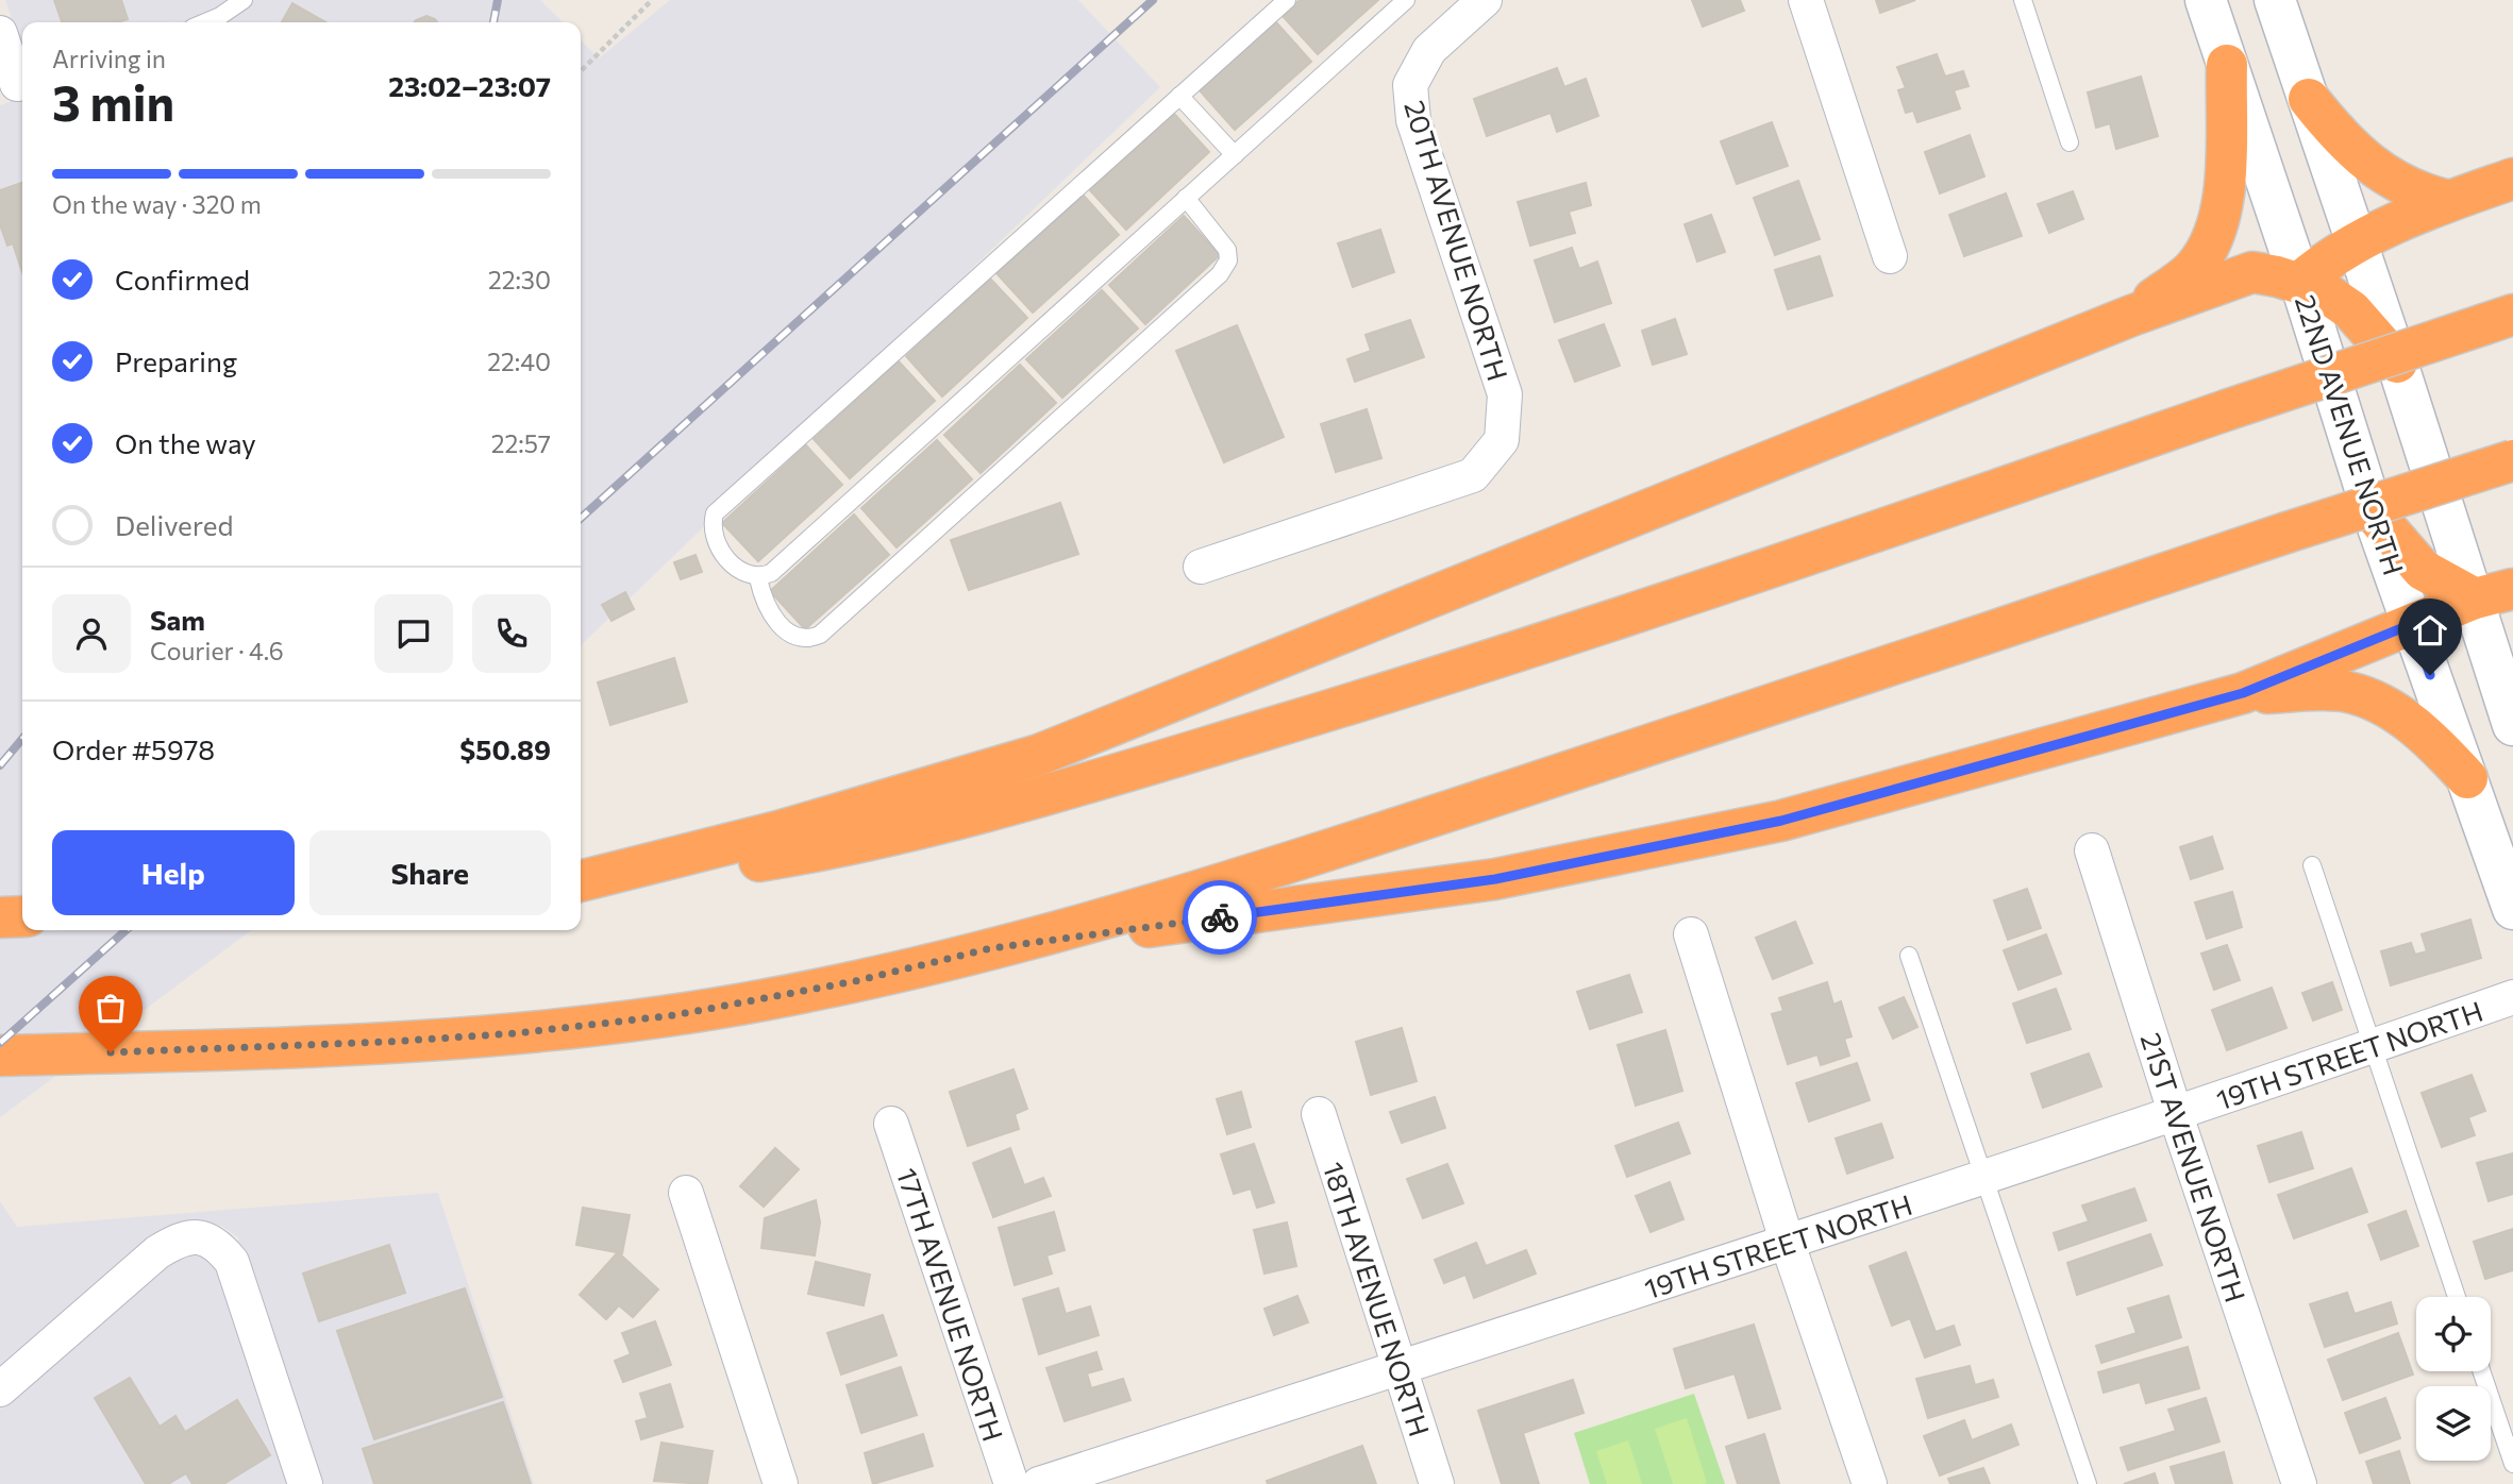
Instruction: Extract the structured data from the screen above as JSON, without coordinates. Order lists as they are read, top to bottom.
{
  "streets": {
    "main road": ["22ND AVENUE NORTH"],
    "street": [
      "20TH AVENUE NORTH",
      "19TH STREET NORTH",
      "21ST AVENUE NORTH",
      "18TH AVENUE NORTH",
      "17TH AVENUE NORTH"
    ]
  },
  "crossings": [
    ["19TH STREET NORTH", "21ST AVENUE NORTH"],
    ["19TH STREET NORTH", "18TH AVENUE NORTH"]
  ],
  "page": {
    "heading": ["3 min", "Arriving in", "23:02–23:07"],
    "panel": [
      "Sam",
      "Courier · 4.6",
      "Order #5978",
      "$50.89"
    ],
    "bar": "On the way · 320 m",
    "list": [
      ["Confirmed", "22:30"],
      ["Preparing", "22:40"],
      ["On the way", "22:57"],
      "Delivered"
    ],
    "buttons": ["Help", "Share"]
  }
}
